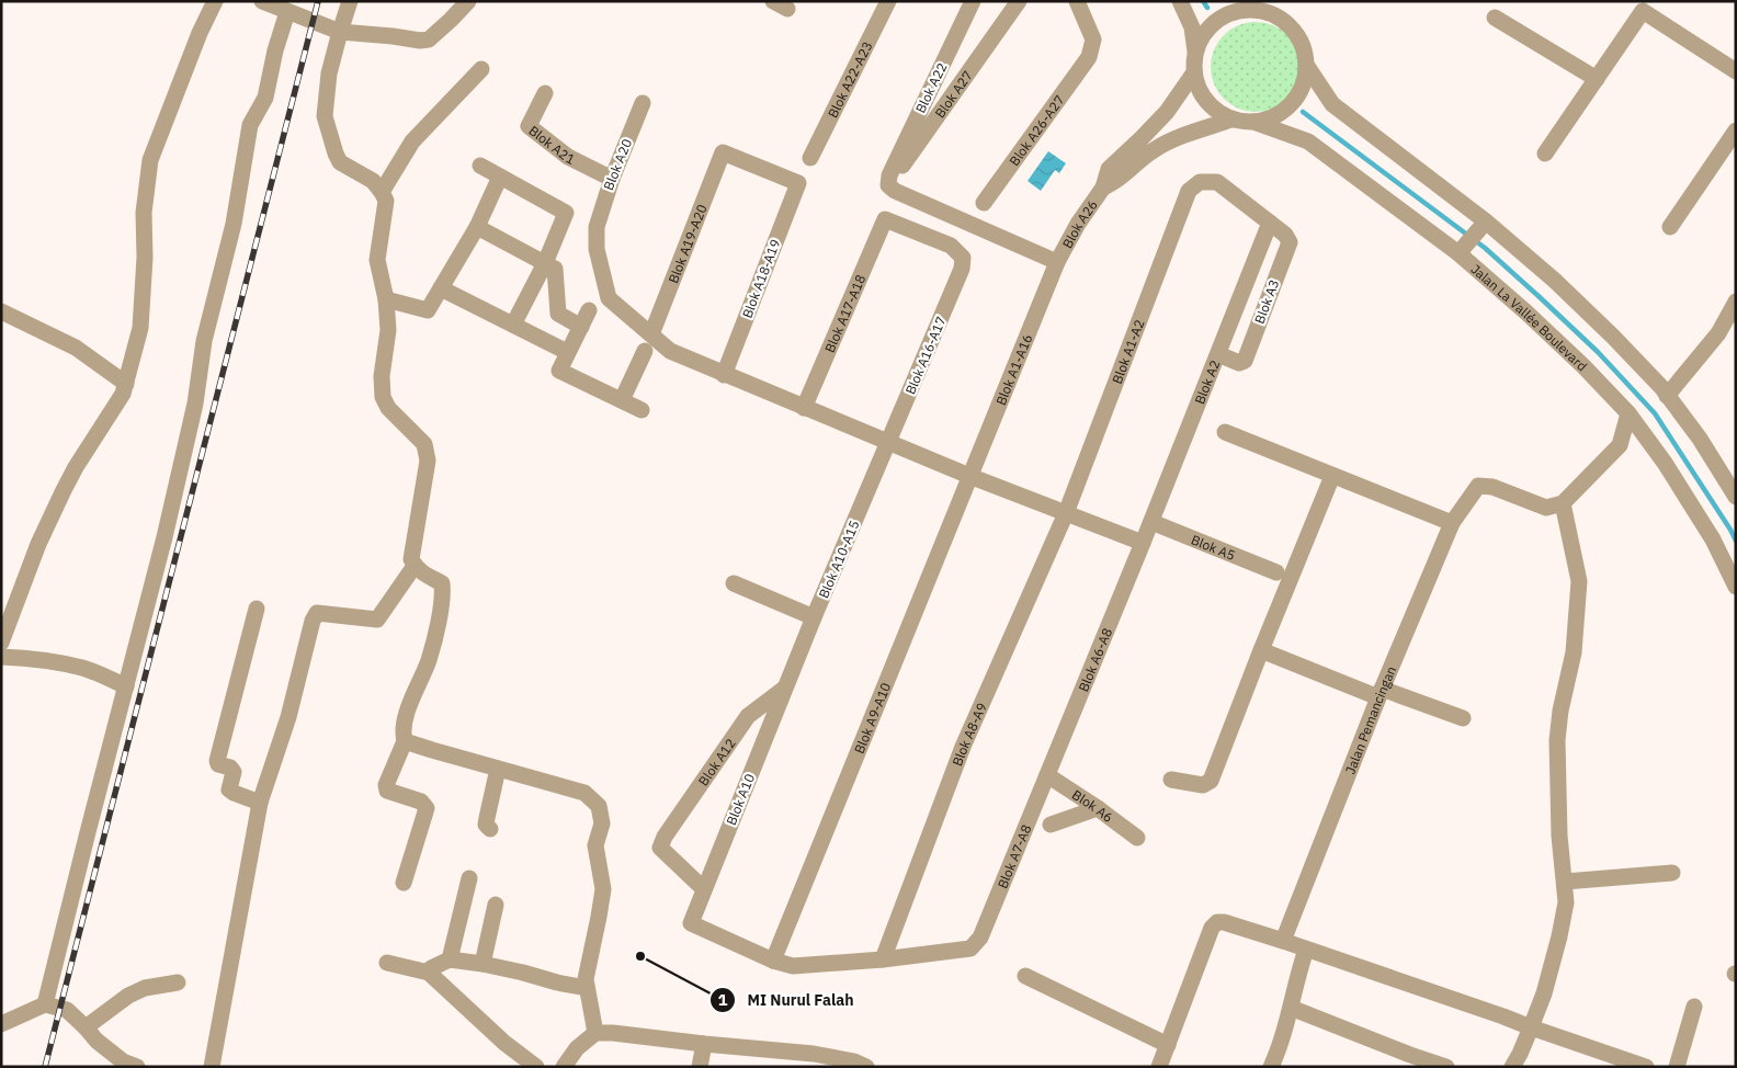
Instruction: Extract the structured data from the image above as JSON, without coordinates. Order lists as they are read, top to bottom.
{
  "streets": {
    "street": [
      "Blok A22-A23",
      "Blok A22",
      "Blok A27",
      "Blok A26-A27",
      "Blok A21",
      "Blok A20",
      "Blok A26",
      "Blok A19-A20",
      "Blok A18-A19",
      "Blok A3",
      "Blok A17-A18",
      "Jalan La Vallée Boulevard",
      "Blok A1-A2",
      "Blok A16-A17",
      "Blok A1-A16",
      "Blok A2",
      "Blok A5",
      "Blok A10-A15",
      "Blok A6-A8",
      "Blok A9-A10",
      "Jalan Pemancingan",
      "Blok A8-A9",
      "Blok A12",
      "Blok A10",
      "Blok A6",
      "Blok A7-A8"
    ]
  },
  "crossings": [
    ["Blok A22", "Blok A27"],
    ["Blok A21", "Blok A20"],
    ["Blok A20", "Blok A19-A20"],
    ["Blok A26", "Blok A1-A16"],
    ["Blok A19-A20", "Blok A18-A19"],
    ["Blok A3", "Blok A1-A2"],
    ["Blok A3", "Blok A2"],
    ["Blok A17-A18", "Blok A16-A17"],
    ["Blok A1-A2", "Blok A2"],
    ["Blok A1-A2", "Blok A8-A9"],
    ["Blok A16-A17", "Blok A10-A15"],
    ["Blok A1-A16", "Blok A9-A10"],
    ["Blok A2", "Blok A5"],
    ["Blok A2", "Blok A6-A8"],
    ["Blok A10-A15", "Blok A12"],
    ["Blok A10-A15", "Blok A10"],
    ["Blok A6-A8", "Blok A6"],
    ["Blok A6-A8", "Blok A7-A8"],
    ["Blok A9-A10", "Blok A10"],
    ["Blok A8-A9", "Blok A7-A8"],
    ["Blok A12", "Blok A10"],
    ["Blok A6", "Blok A7-A8"]
  ],
  "places": ["MI Nurul Falah"]
}
